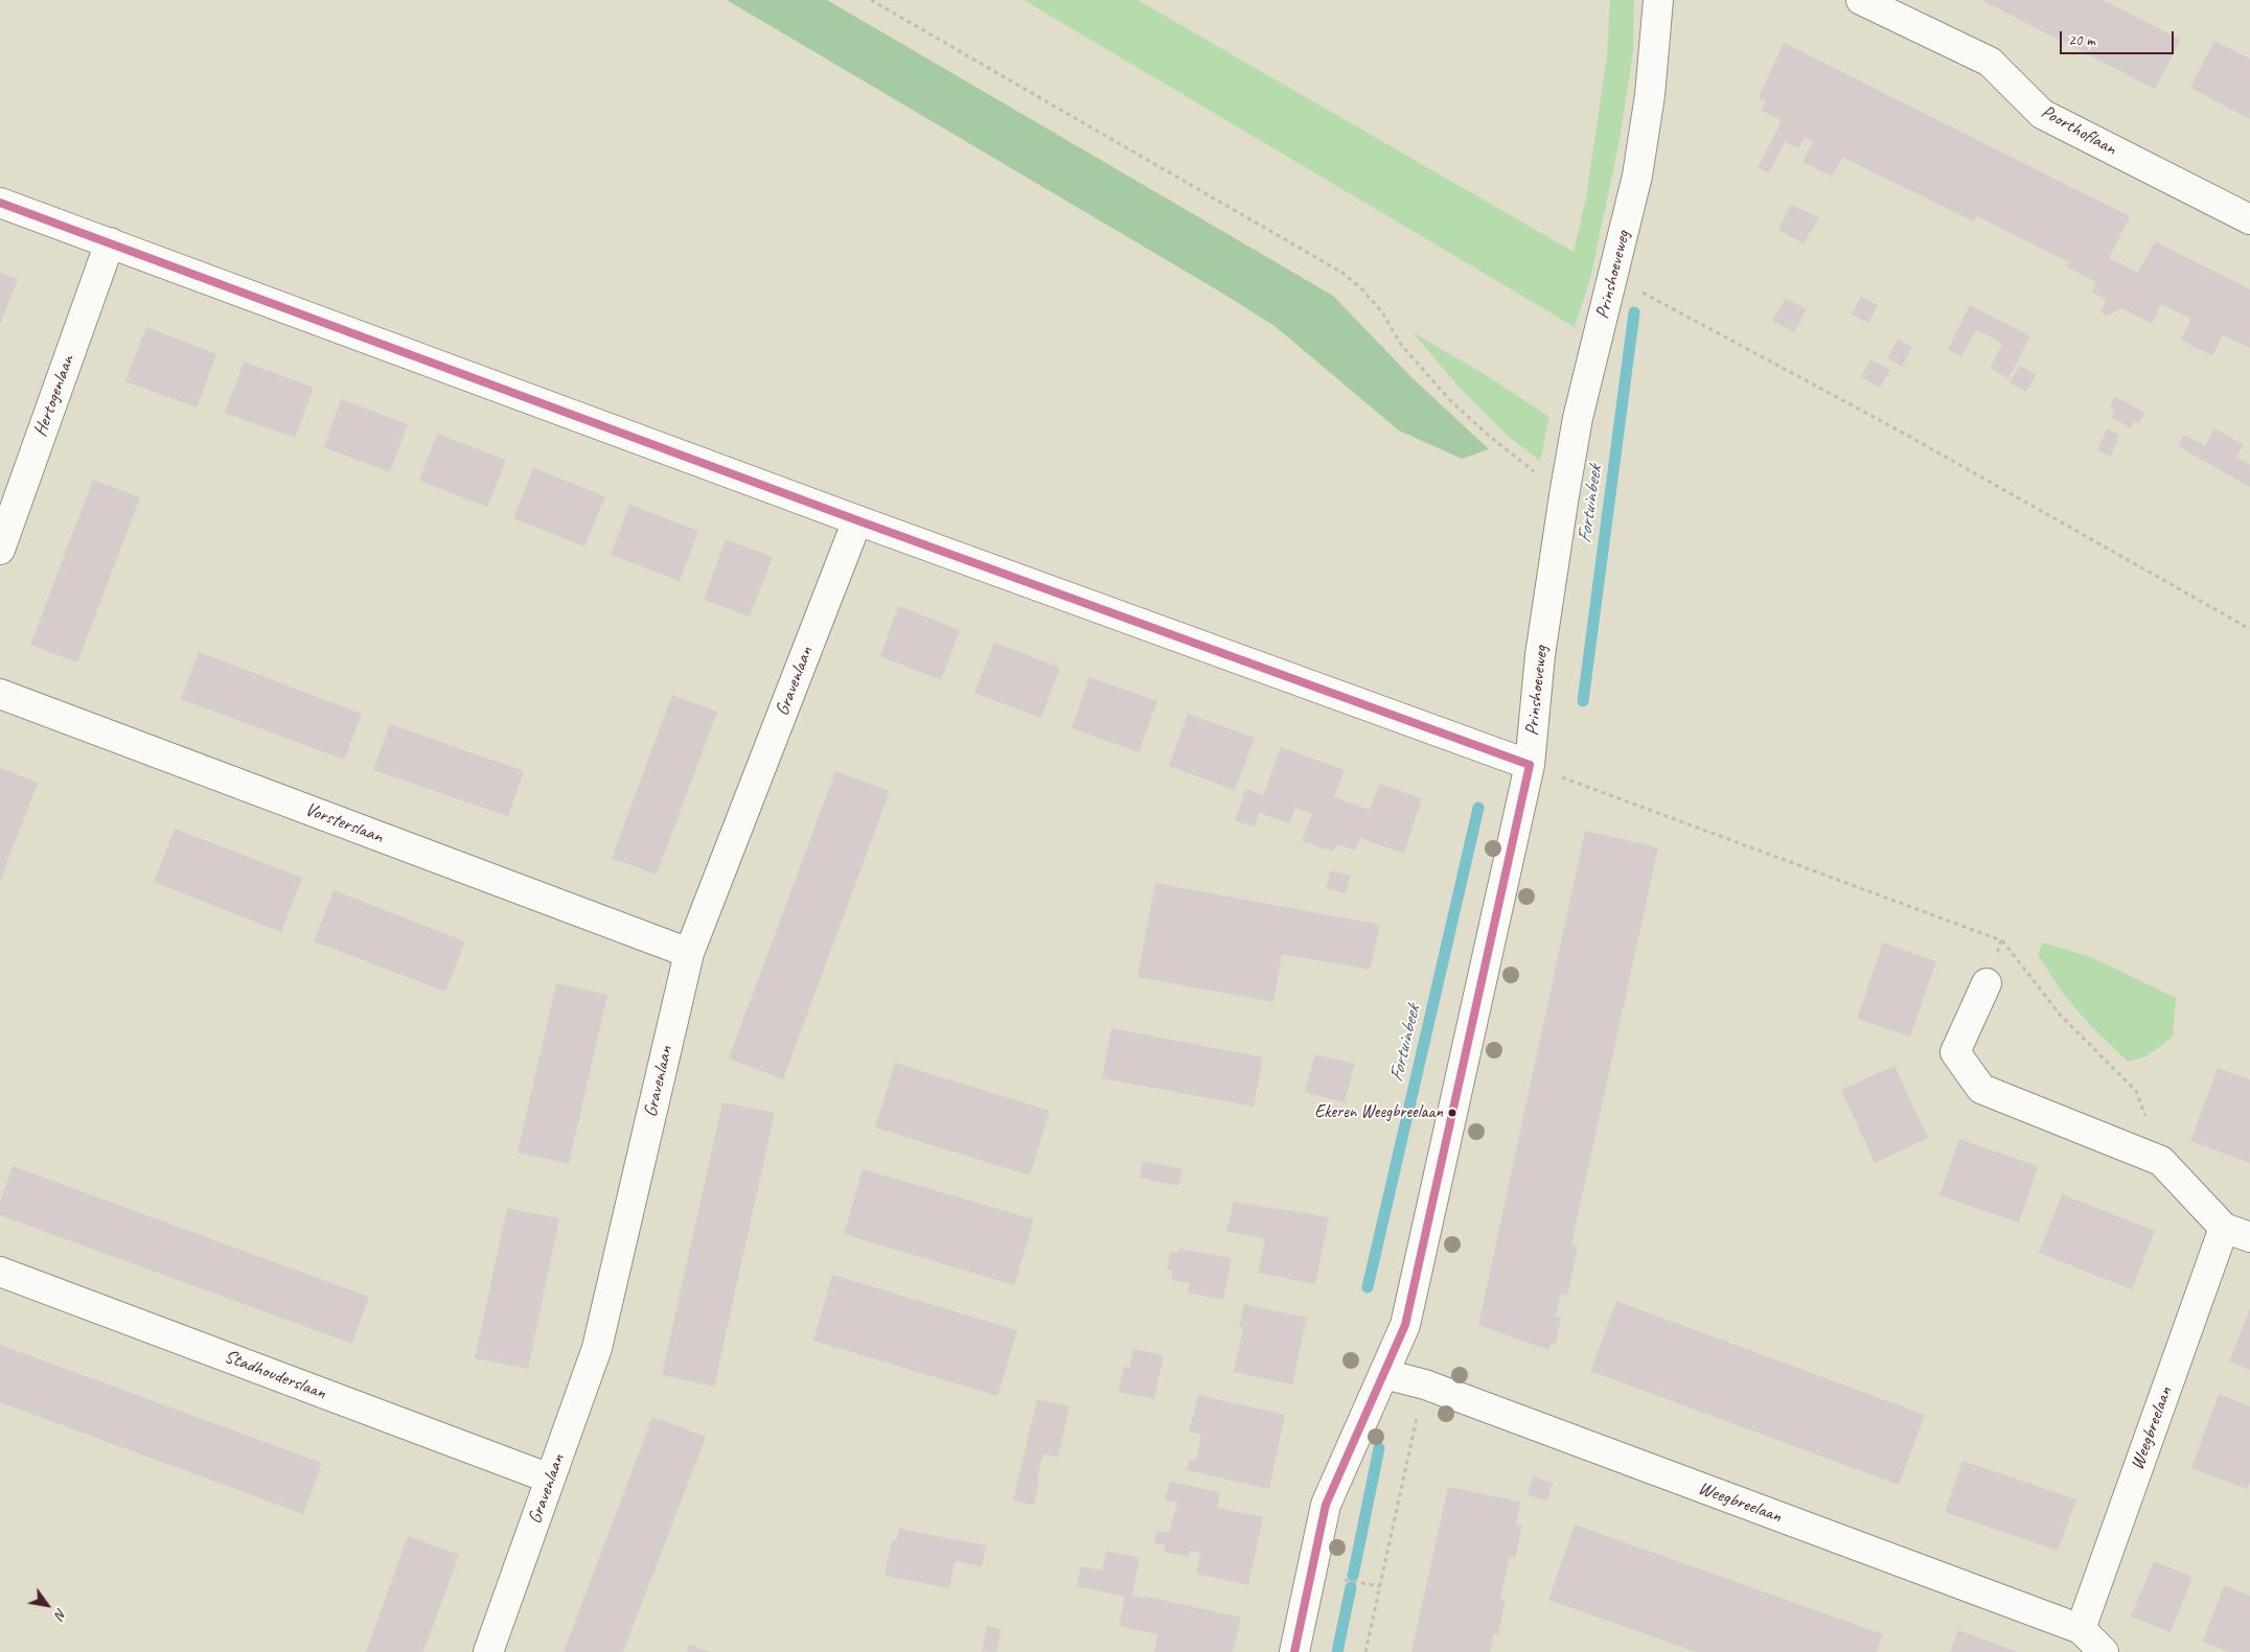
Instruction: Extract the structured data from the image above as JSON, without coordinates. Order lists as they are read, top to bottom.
{
  "streets": {
    "street": [
      "Poorthoflaan",
      "Prinshoeveweg",
      "Hertogenlaan",
      "Gravenlaan",
      "Vorsterslaan",
      "Stadhouderslaan",
      "Weegbreelaan"
    ]
  },
  "crossings": [
    ["Prinshoeveweg", "Weegbreelaan"],
    ["Gravenlaan", "Vorsterslaan"],
    ["Gravenlaan", "Stadhouderslaan"]
  ],
  "water": ["Fortuinbeek"],
  "places": ["Ekeren Weegbreelaan"],
  "scale_bar": "20 m",
  "north": "bottom right"
}
